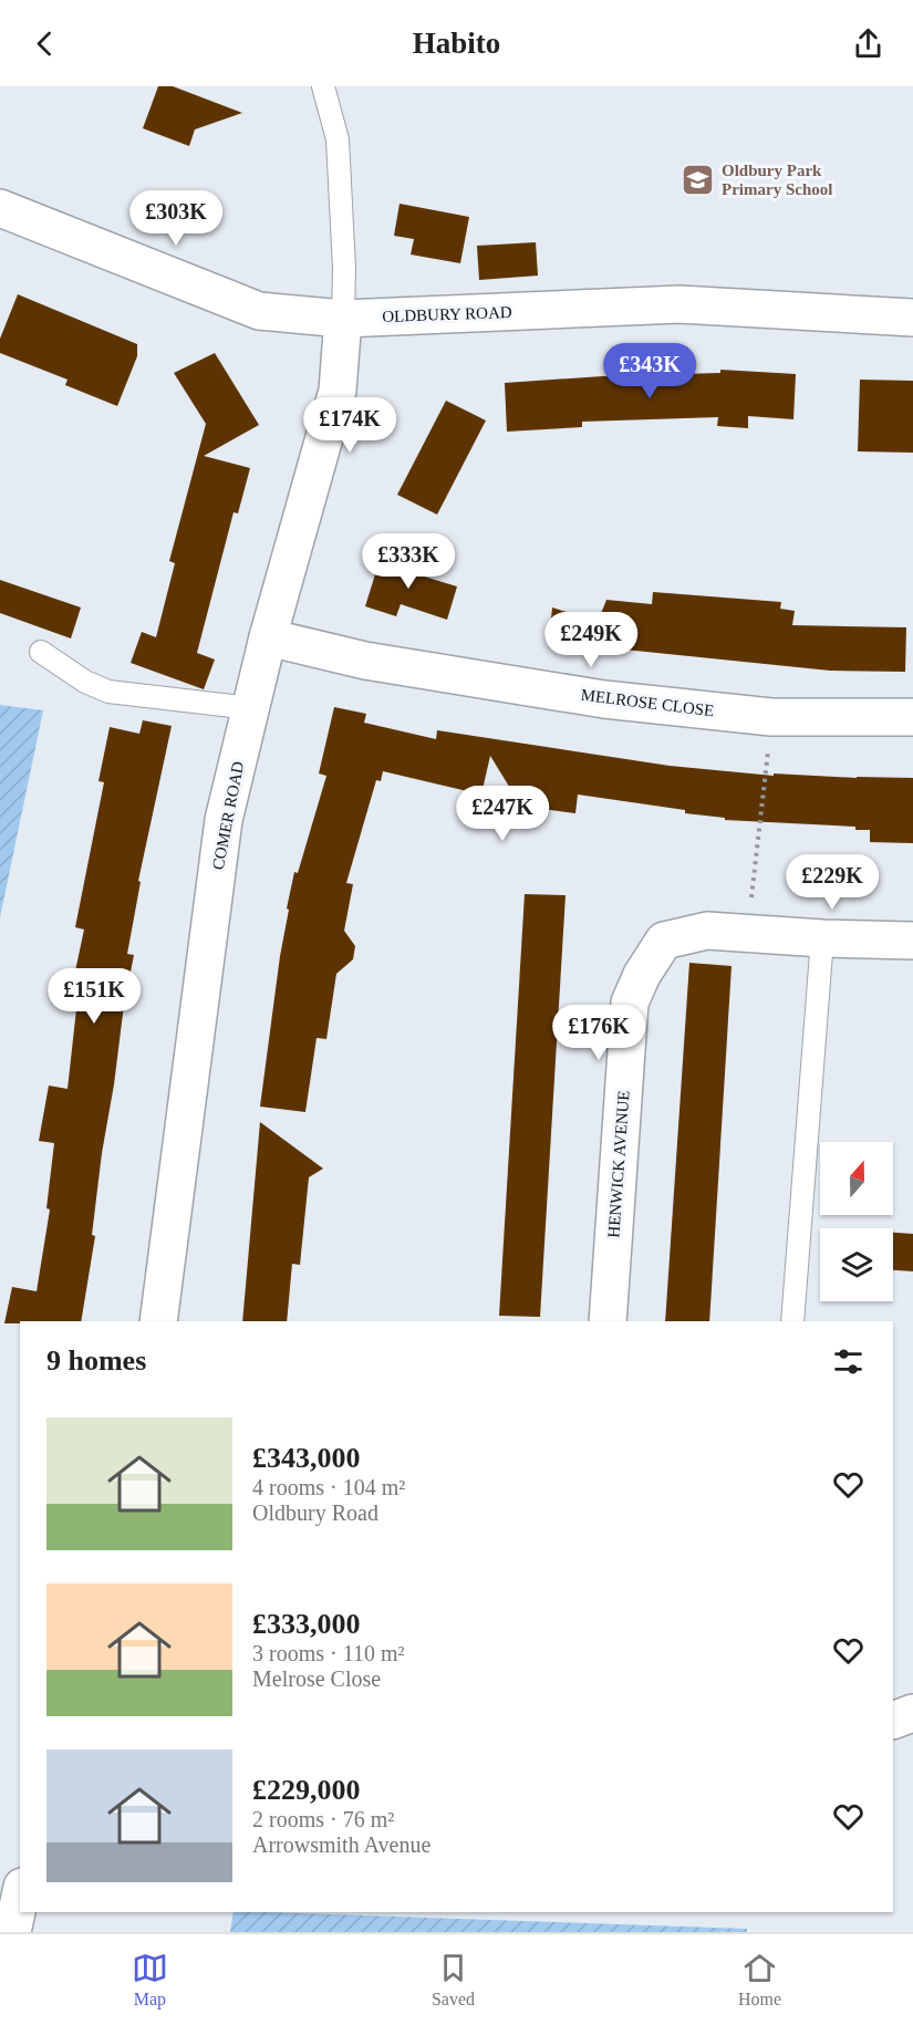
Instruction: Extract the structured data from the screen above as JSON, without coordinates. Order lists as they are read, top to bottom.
{
  "streets": {
    "street": [
      "OLDBURY ROAD",
      "MELROSE CLOSE",
      "COMER ROAD",
      "HENWICK AVENUE"
    ]
  },
  "crossings": [
    ["OLDBURY ROAD", "COMER ROAD"],
    ["MELROSE CLOSE", "COMER ROAD"]
  ],
  "places": {
    "school or university": ["Oldbury Park Primary School"]
  },
  "north": "top",
  "page": {
    "header": "Habito",
    "price": [
      "£303K",
      "£343K",
      "£174K",
      "£333K",
      "£249K",
      "£247K",
      "£229K",
      "£151K",
      "£176K"
    ],
    "heading": "9 homes",
    "list": [
      {
        "name": "£343,000",
        "note": "4 rooms · 104 m² · Oldbury Road"
      },
      {
        "name": "£333,000",
        "note": "3 rooms · 110 m² · Melrose Close"
      },
      {
        "name": "£229,000",
        "note": "2 rooms · 76 m² · Arrowsmith Avenue"
      }
    ],
    "tabs": ["Map", "Saved", "Home"]
  }
}
